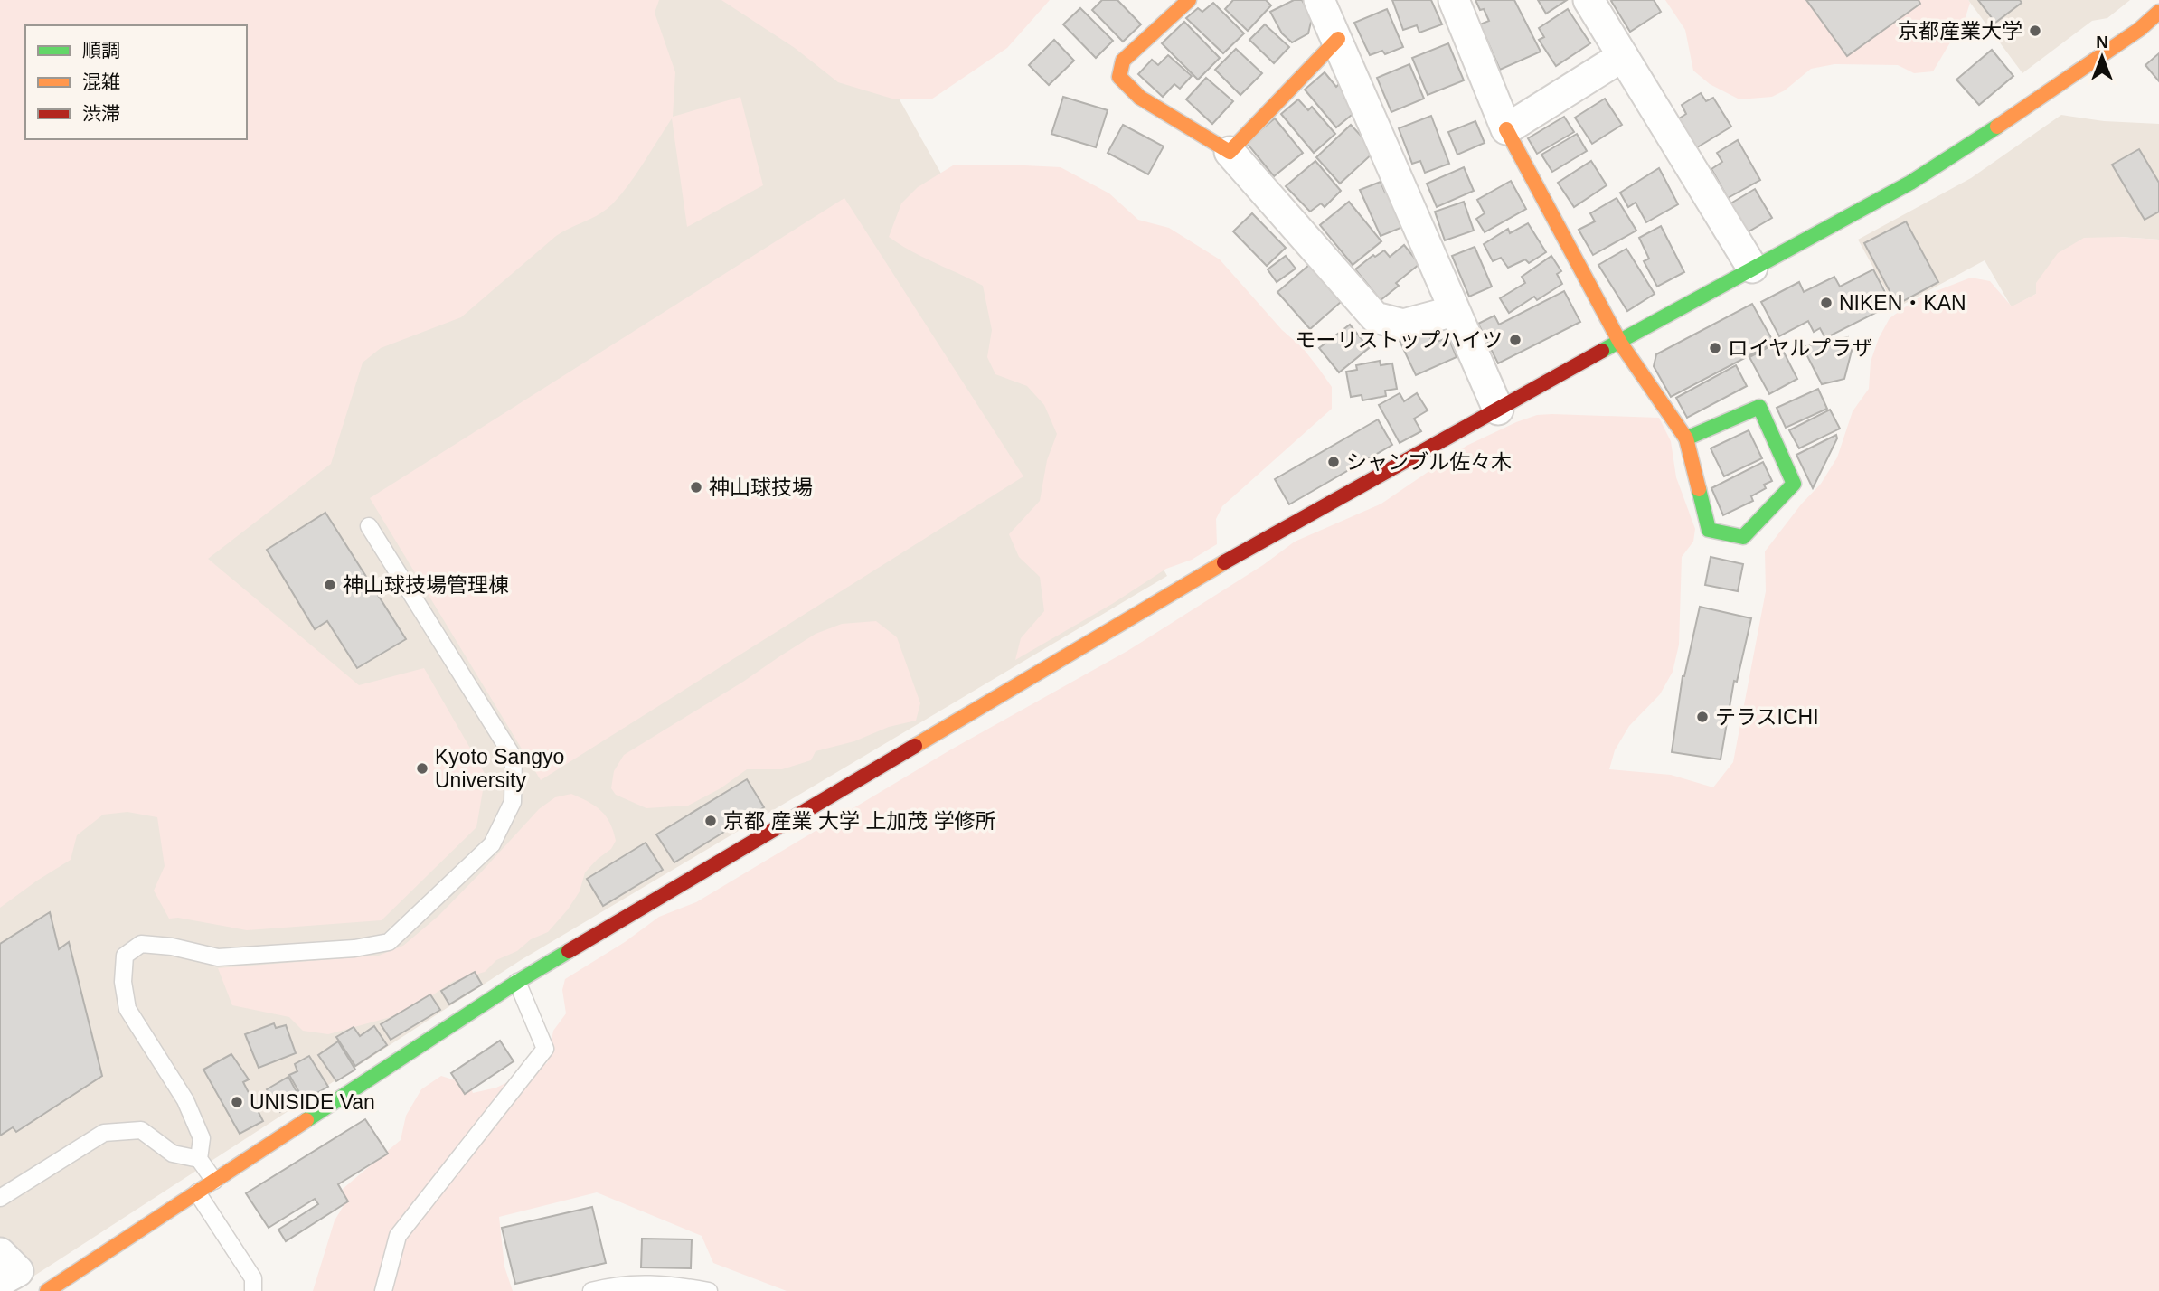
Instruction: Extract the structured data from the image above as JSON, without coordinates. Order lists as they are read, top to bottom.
{
  "places": [
    "京都産業大学",
    "NIKEN・KAN",
    "モーリストップハイツ",
    "ロイヤルプラザ",
    "シャンブル佐々木",
    "神山球技場",
    "神山球技場管理棟",
    "テラスICHI",
    "Kyoto Sangyo University",
    "京都 産業 大学 上加茂 学修所",
    "UNISIDE Van"
  ],
  "legend": ["順調", "混雑", "渋滞"],
  "north": "top"
}
